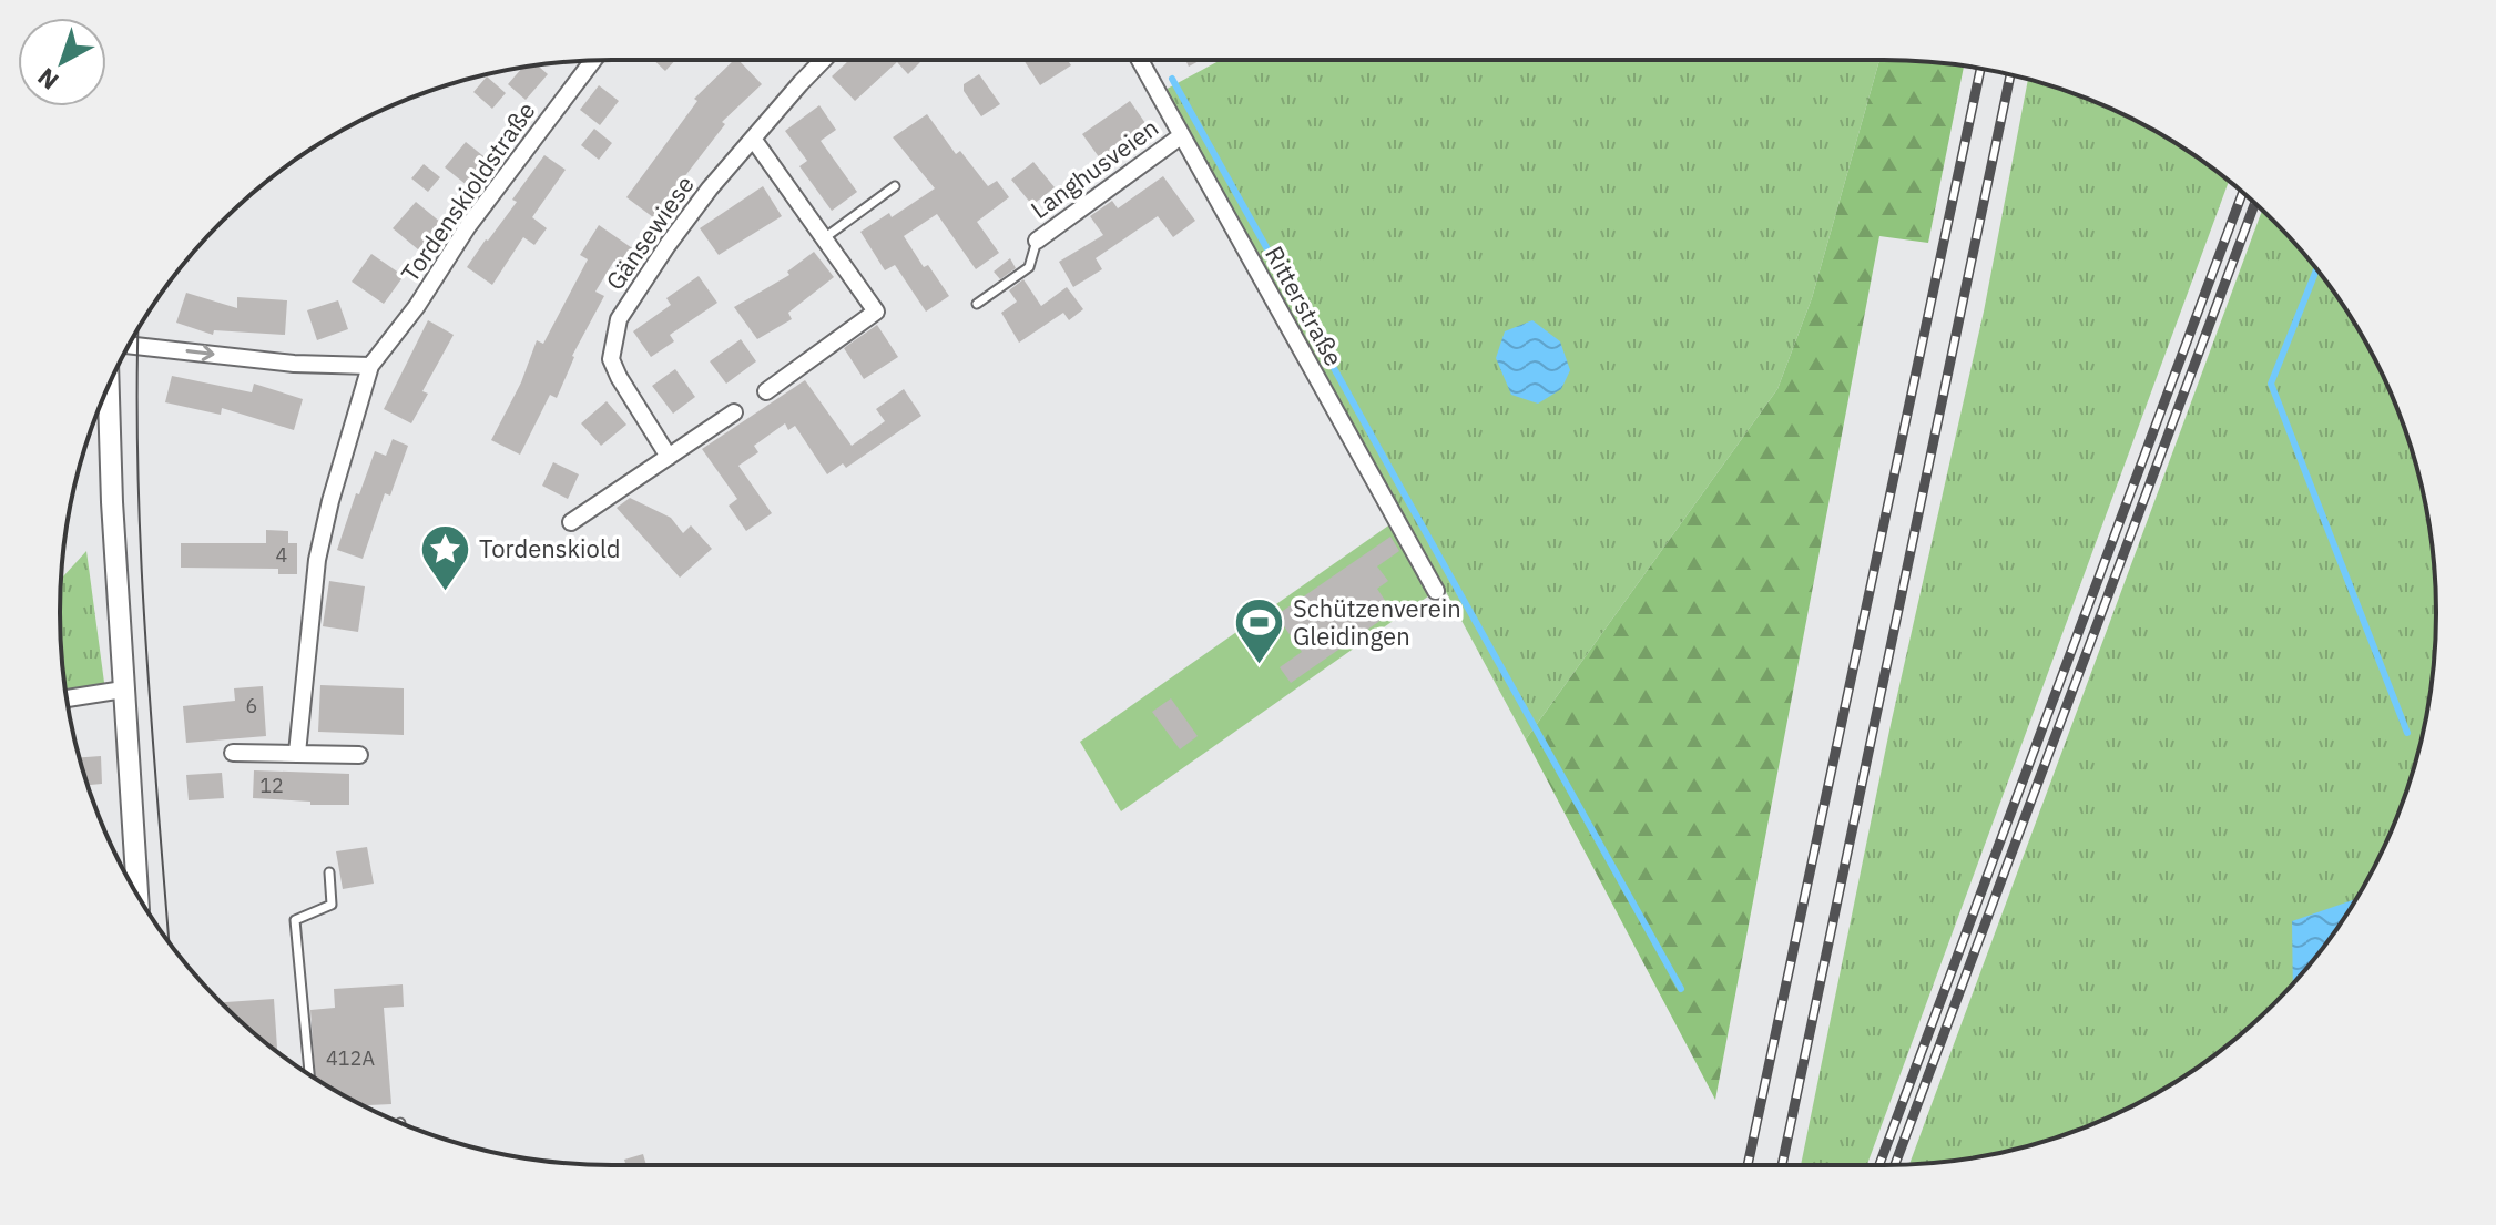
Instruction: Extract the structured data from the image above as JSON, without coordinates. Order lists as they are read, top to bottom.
{
  "streets": {
    "street": [
      "Langhusveien",
      "Tordenskioldstraße",
      "Gänsewiese",
      "Ritterstraße"
    ]
  },
  "crossings": [
    ["Langhusveien", "Ritterstraße"]
  ],
  "places": {
    "place": ["Tordenskiold"],
    "sports": ["Schützenverein Gleidingen"]
  },
  "house_numbers": [
    "4",
    "6",
    "12",
    "412A"
  ],
  "north": "bottom left"
}
